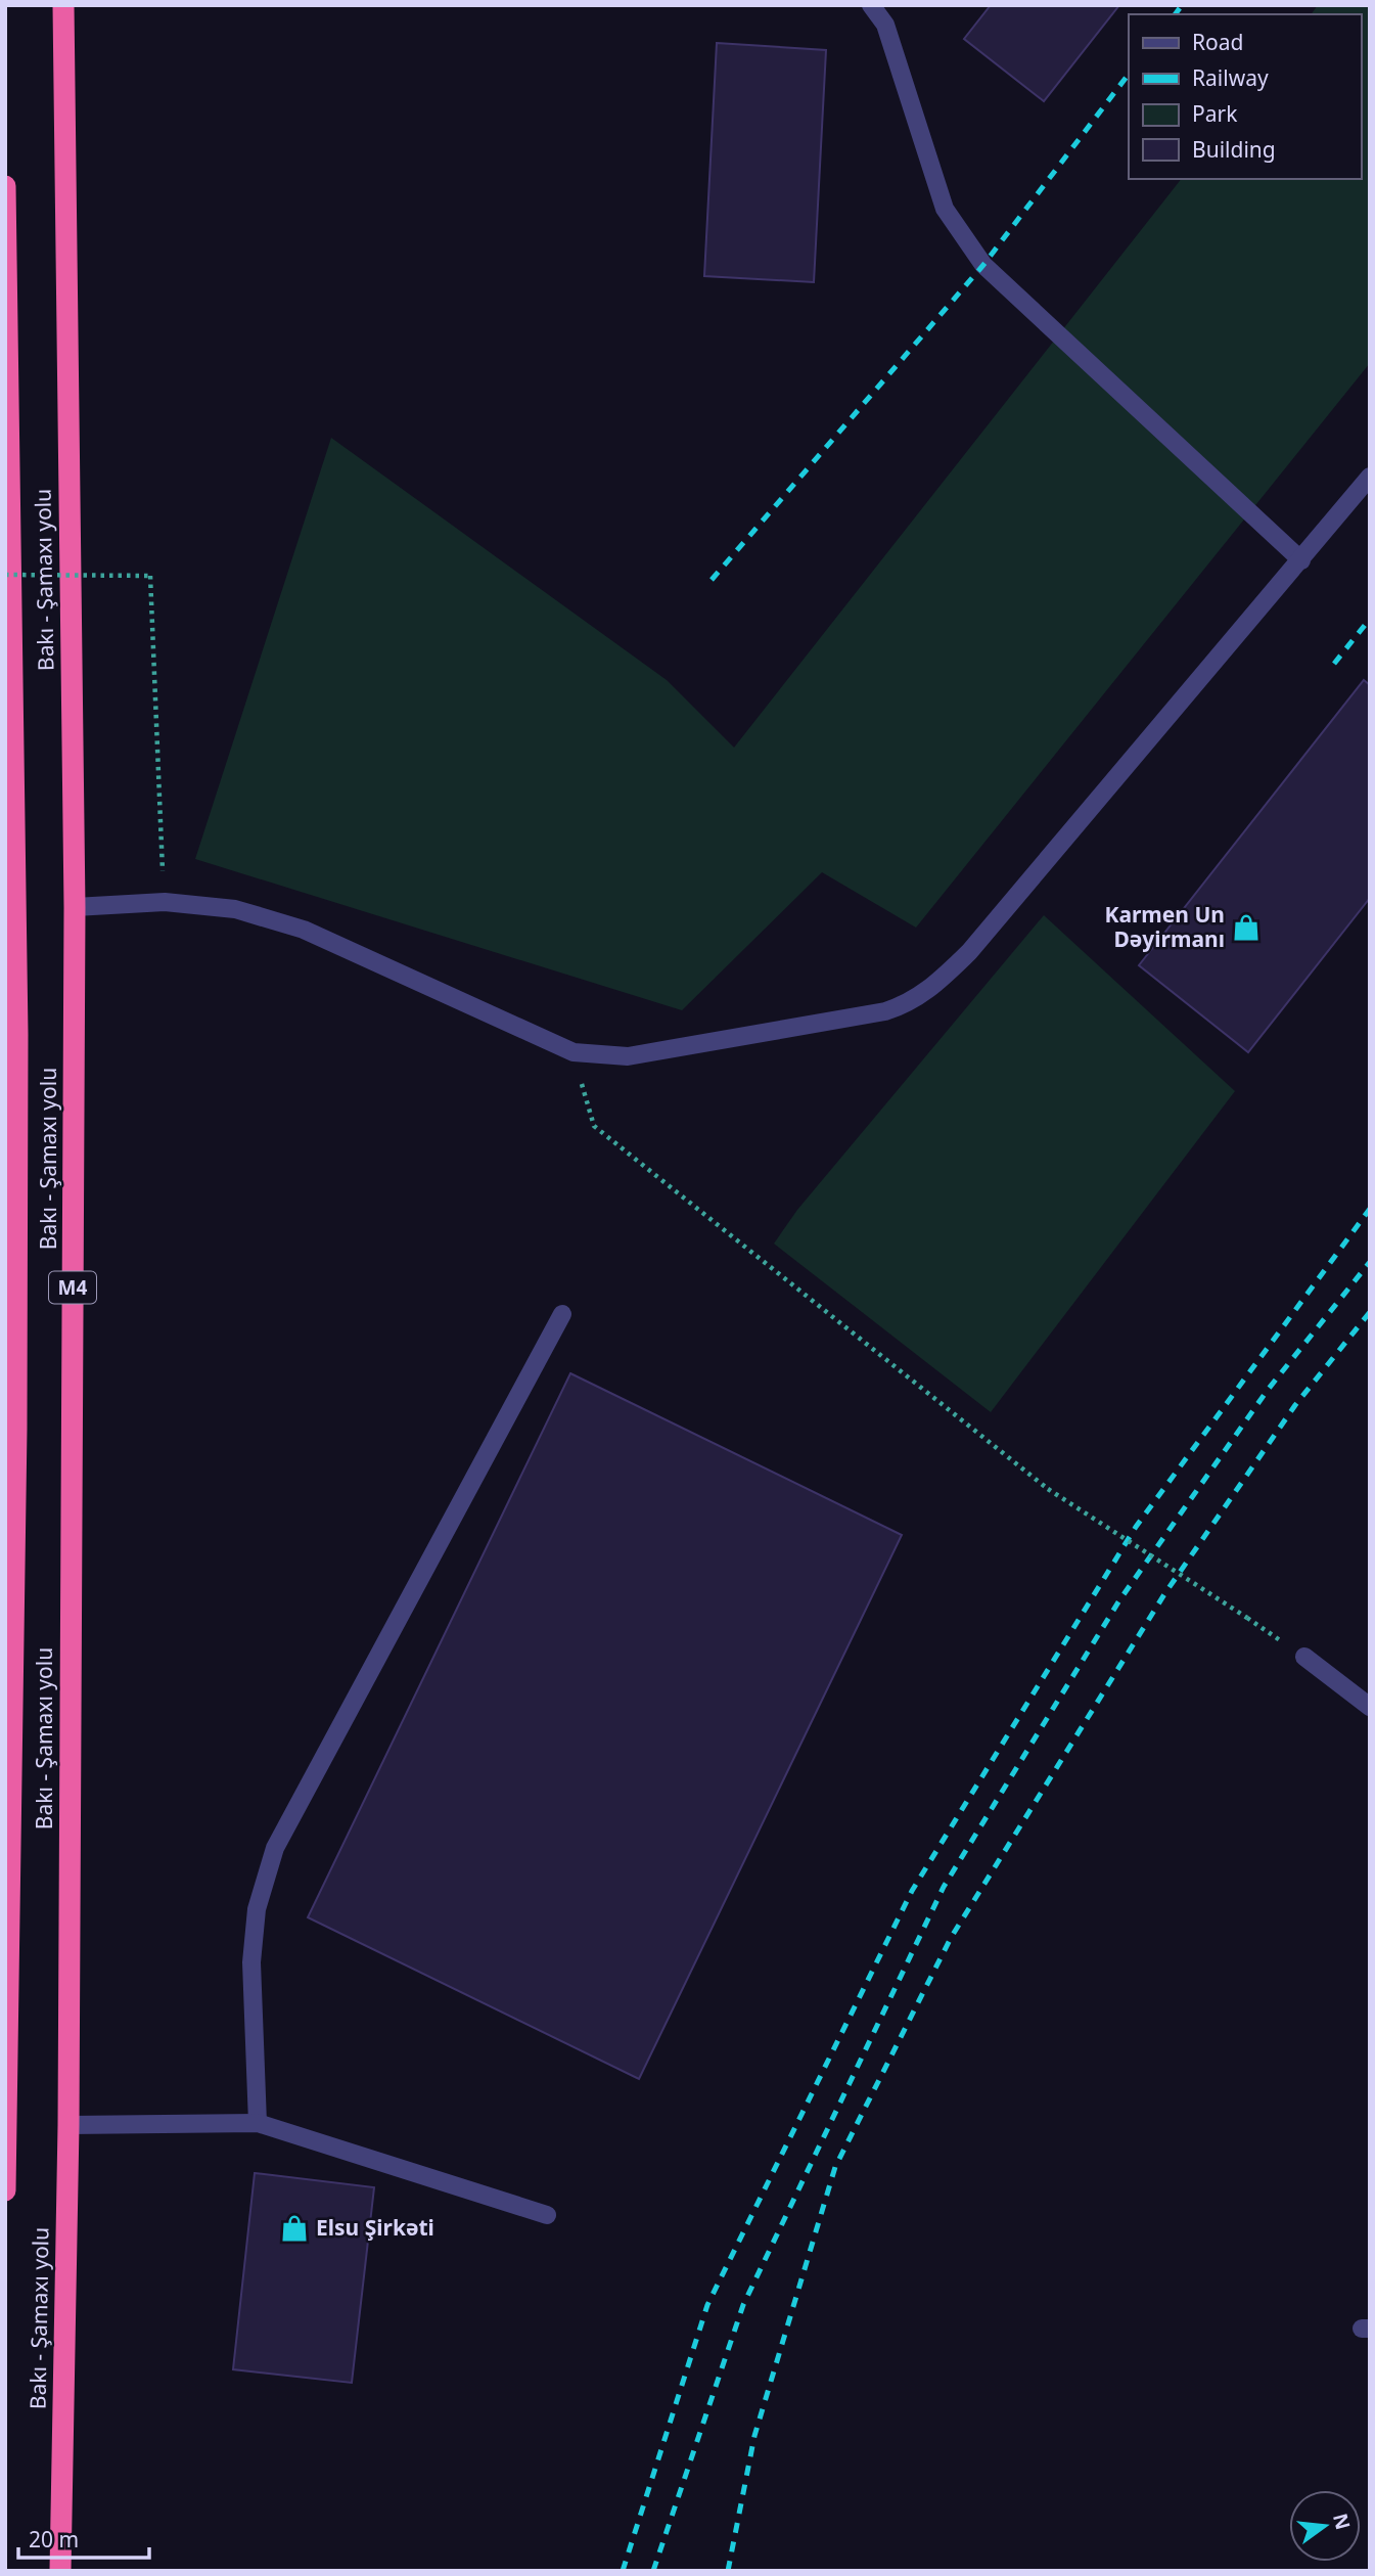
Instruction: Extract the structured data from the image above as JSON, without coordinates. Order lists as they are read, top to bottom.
{
  "streets": {
    "highway": ["Bakı - Şamaxı yolu", "M4"]
  },
  "places": {
    "shop": ["Karmen Un Dəyirmanı", "Elsu Şirkəti"]
  },
  "legend": [
    "Road",
    "Railway",
    "Park",
    "Building"
  ],
  "scale_bar": "20 m",
  "north": "right"
}
